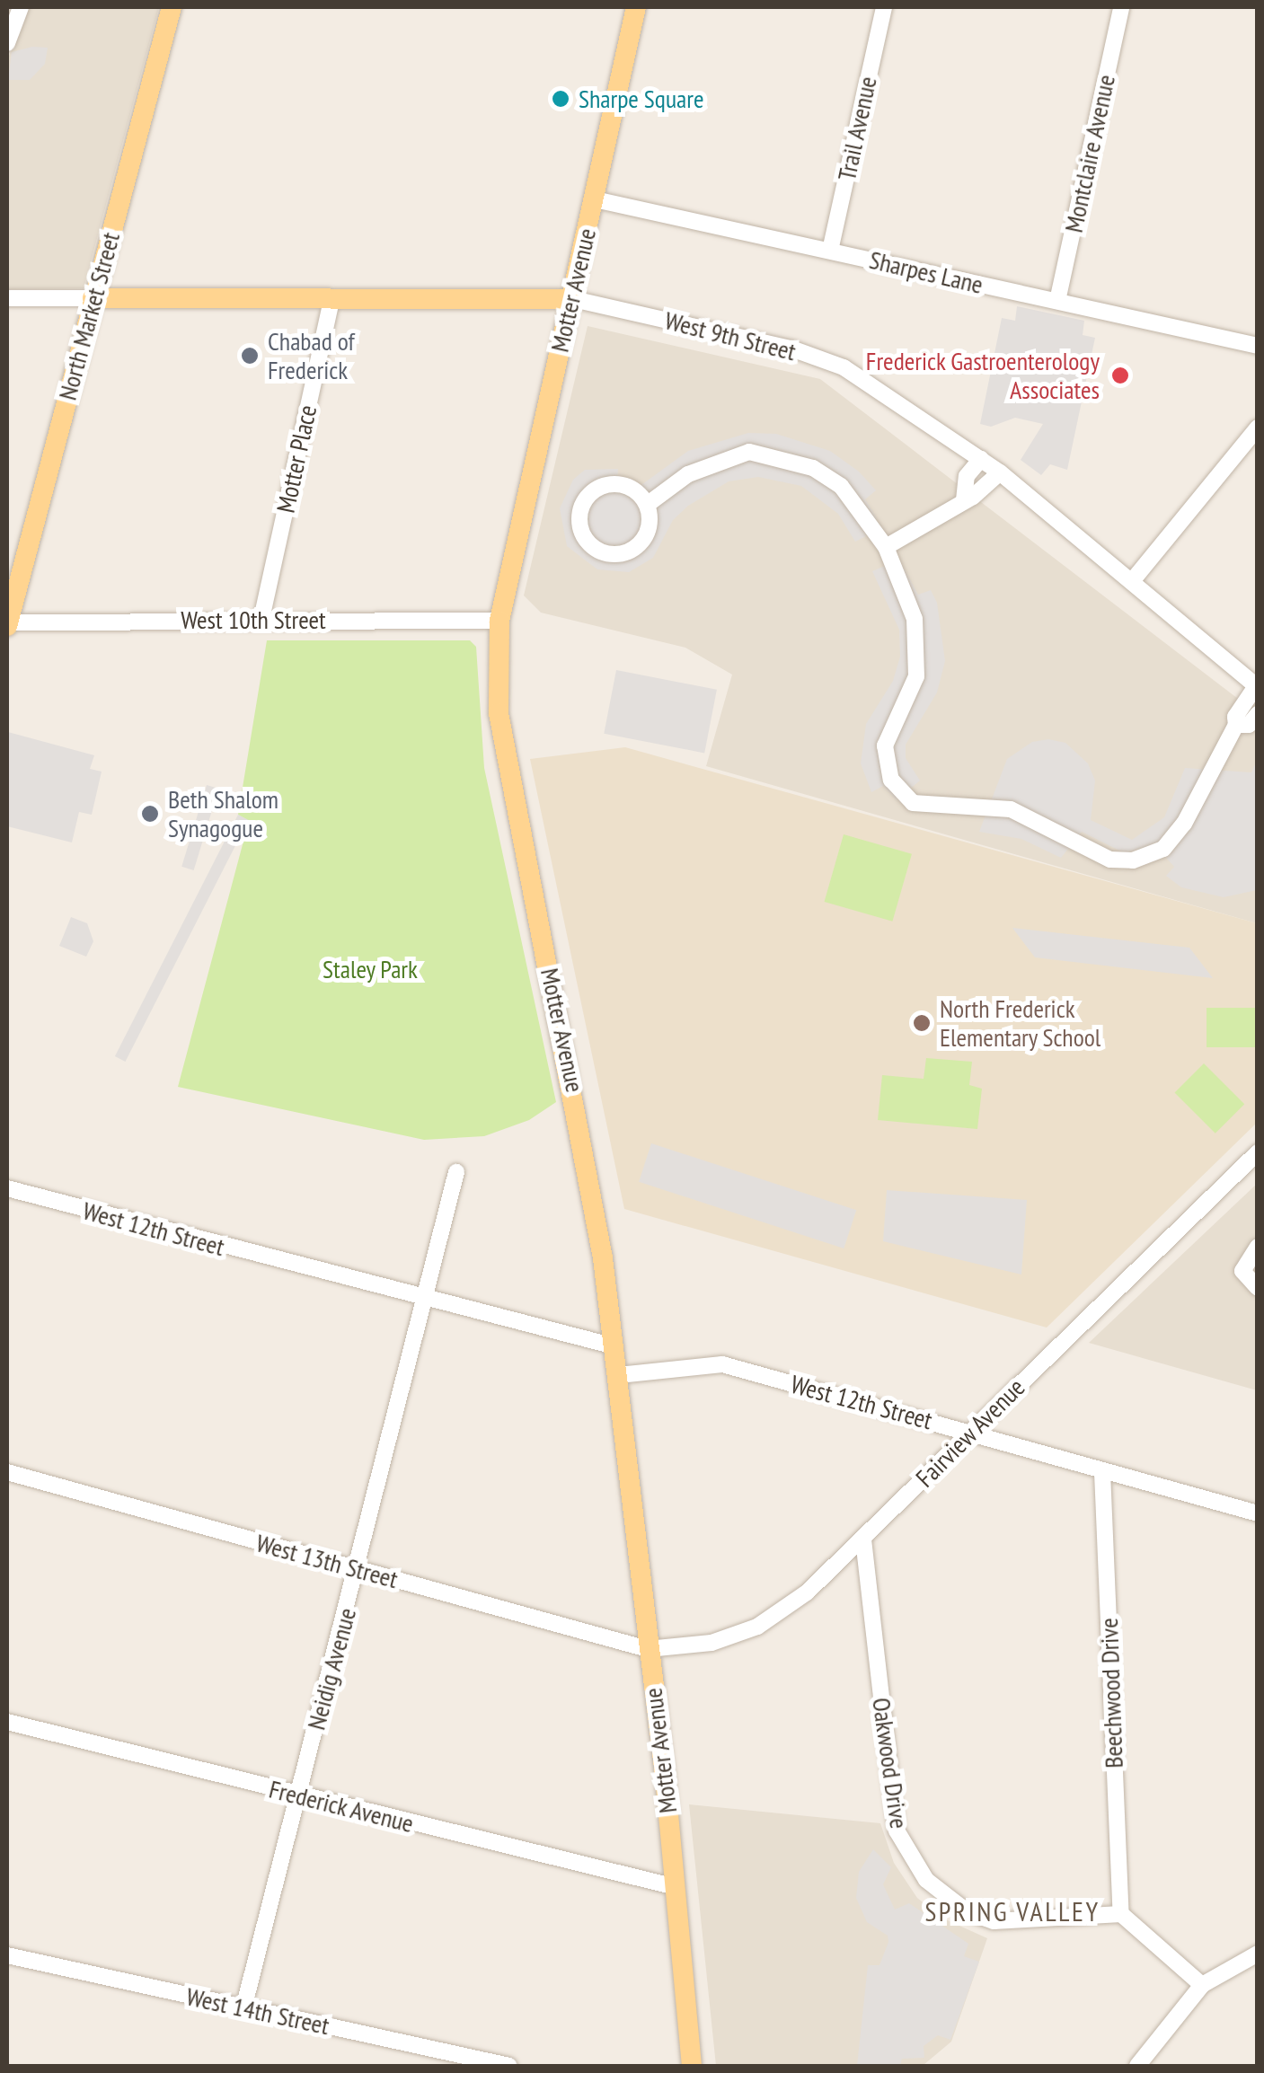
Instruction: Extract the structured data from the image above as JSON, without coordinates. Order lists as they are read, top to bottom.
{
  "streets": {
    "main road": ["Motter Avenue", "North Market Street", "West 9th Street"],
    "street": [
      "Trail Avenue",
      "Montclaire Avenue",
      "Sharpes Lane",
      "Motter Place",
      "West 10th Street",
      "West 12th Street",
      "Fairview Avenue",
      "West 13th Street",
      "Neidig Avenue",
      "Beechwood Drive",
      "Oakwood Drive",
      "Frederick Avenue",
      "West 14th Street"
    ]
  },
  "crossings": [
    ["Trail Avenue", "Sharpes Lane"],
    ["Montclaire Avenue", "Sharpes Lane"],
    ["Sharpes Lane", "Motter Avenue"],
    ["Motter Avenue", "West 9th Street"],
    ["Motter Avenue", "West 10th Street"],
    ["Motter Avenue", "West 12th Street"],
    ["Motter Avenue", "Fairview Avenue"],
    ["Motter Avenue", "West 13th Street"],
    ["Motter Avenue", "Frederick Avenue"],
    ["North Market Street", "West 9th Street"],
    ["North Market Street", "West 10th Street"],
    ["West 9th Street", "Motter Place"],
    ["Motter Place", "West 10th Street"],
    ["West 12th Street", "Fairview Avenue"],
    ["West 12th Street", "Neidig Avenue"],
    ["West 12th Street", "Beechwood Drive"],
    ["Fairview Avenue", "West 13th Street"],
    ["Fairview Avenue", "Oakwood Drive"],
    ["West 13th Street", "Neidig Avenue"],
    ["Neidig Avenue", "Frederick Avenue"],
    ["Neidig Avenue", "West 14th Street"],
    ["Beechwood Drive", "Oakwood Drive"]
  ],
  "districts": ["SPRING VALLEY"],
  "parks": ["Staley Park"],
  "places": [
    "Sharpe Square",
    "Chabad of Frederick",
    "Frederick Gastroenterology Associates",
    "Beth Shalom Synagogue",
    "North Frederick Elementary School"
  ]
}
